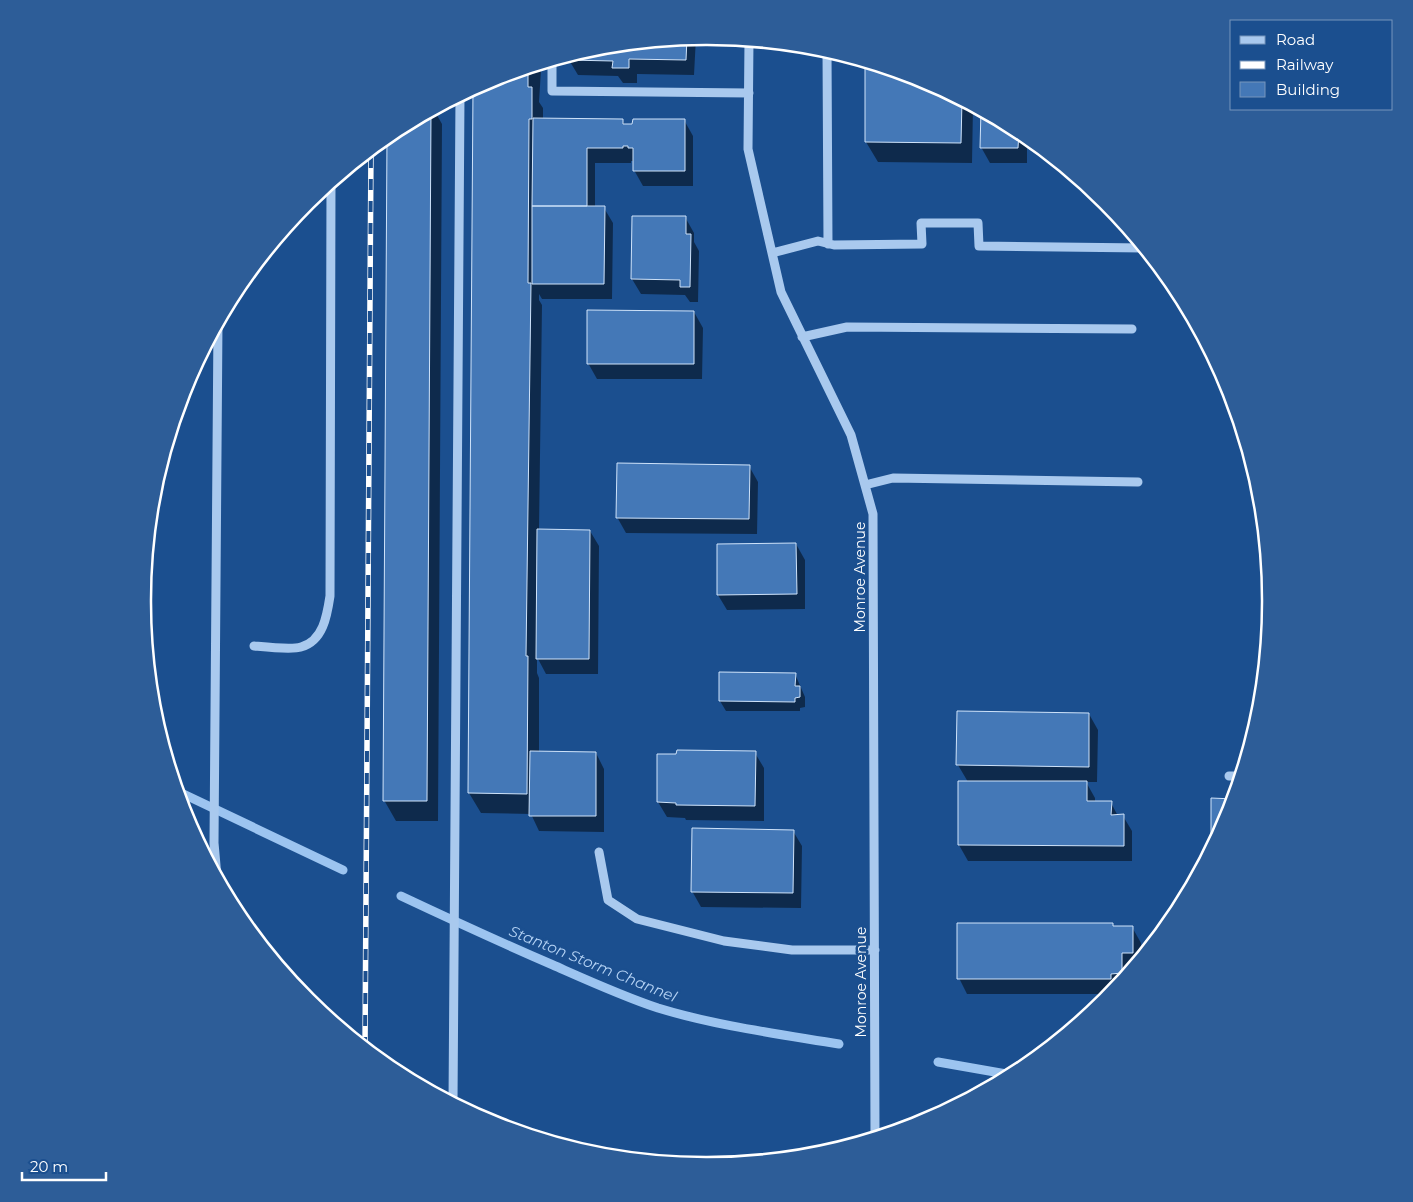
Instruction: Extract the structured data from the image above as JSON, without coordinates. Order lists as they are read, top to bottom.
{
  "streets": {
    "street": ["Monroe Avenue"]
  },
  "water": ["Stanton Storm Channel"],
  "legend": ["Road", "Railway", "Building"],
  "scale_bar": "20 m"
}
